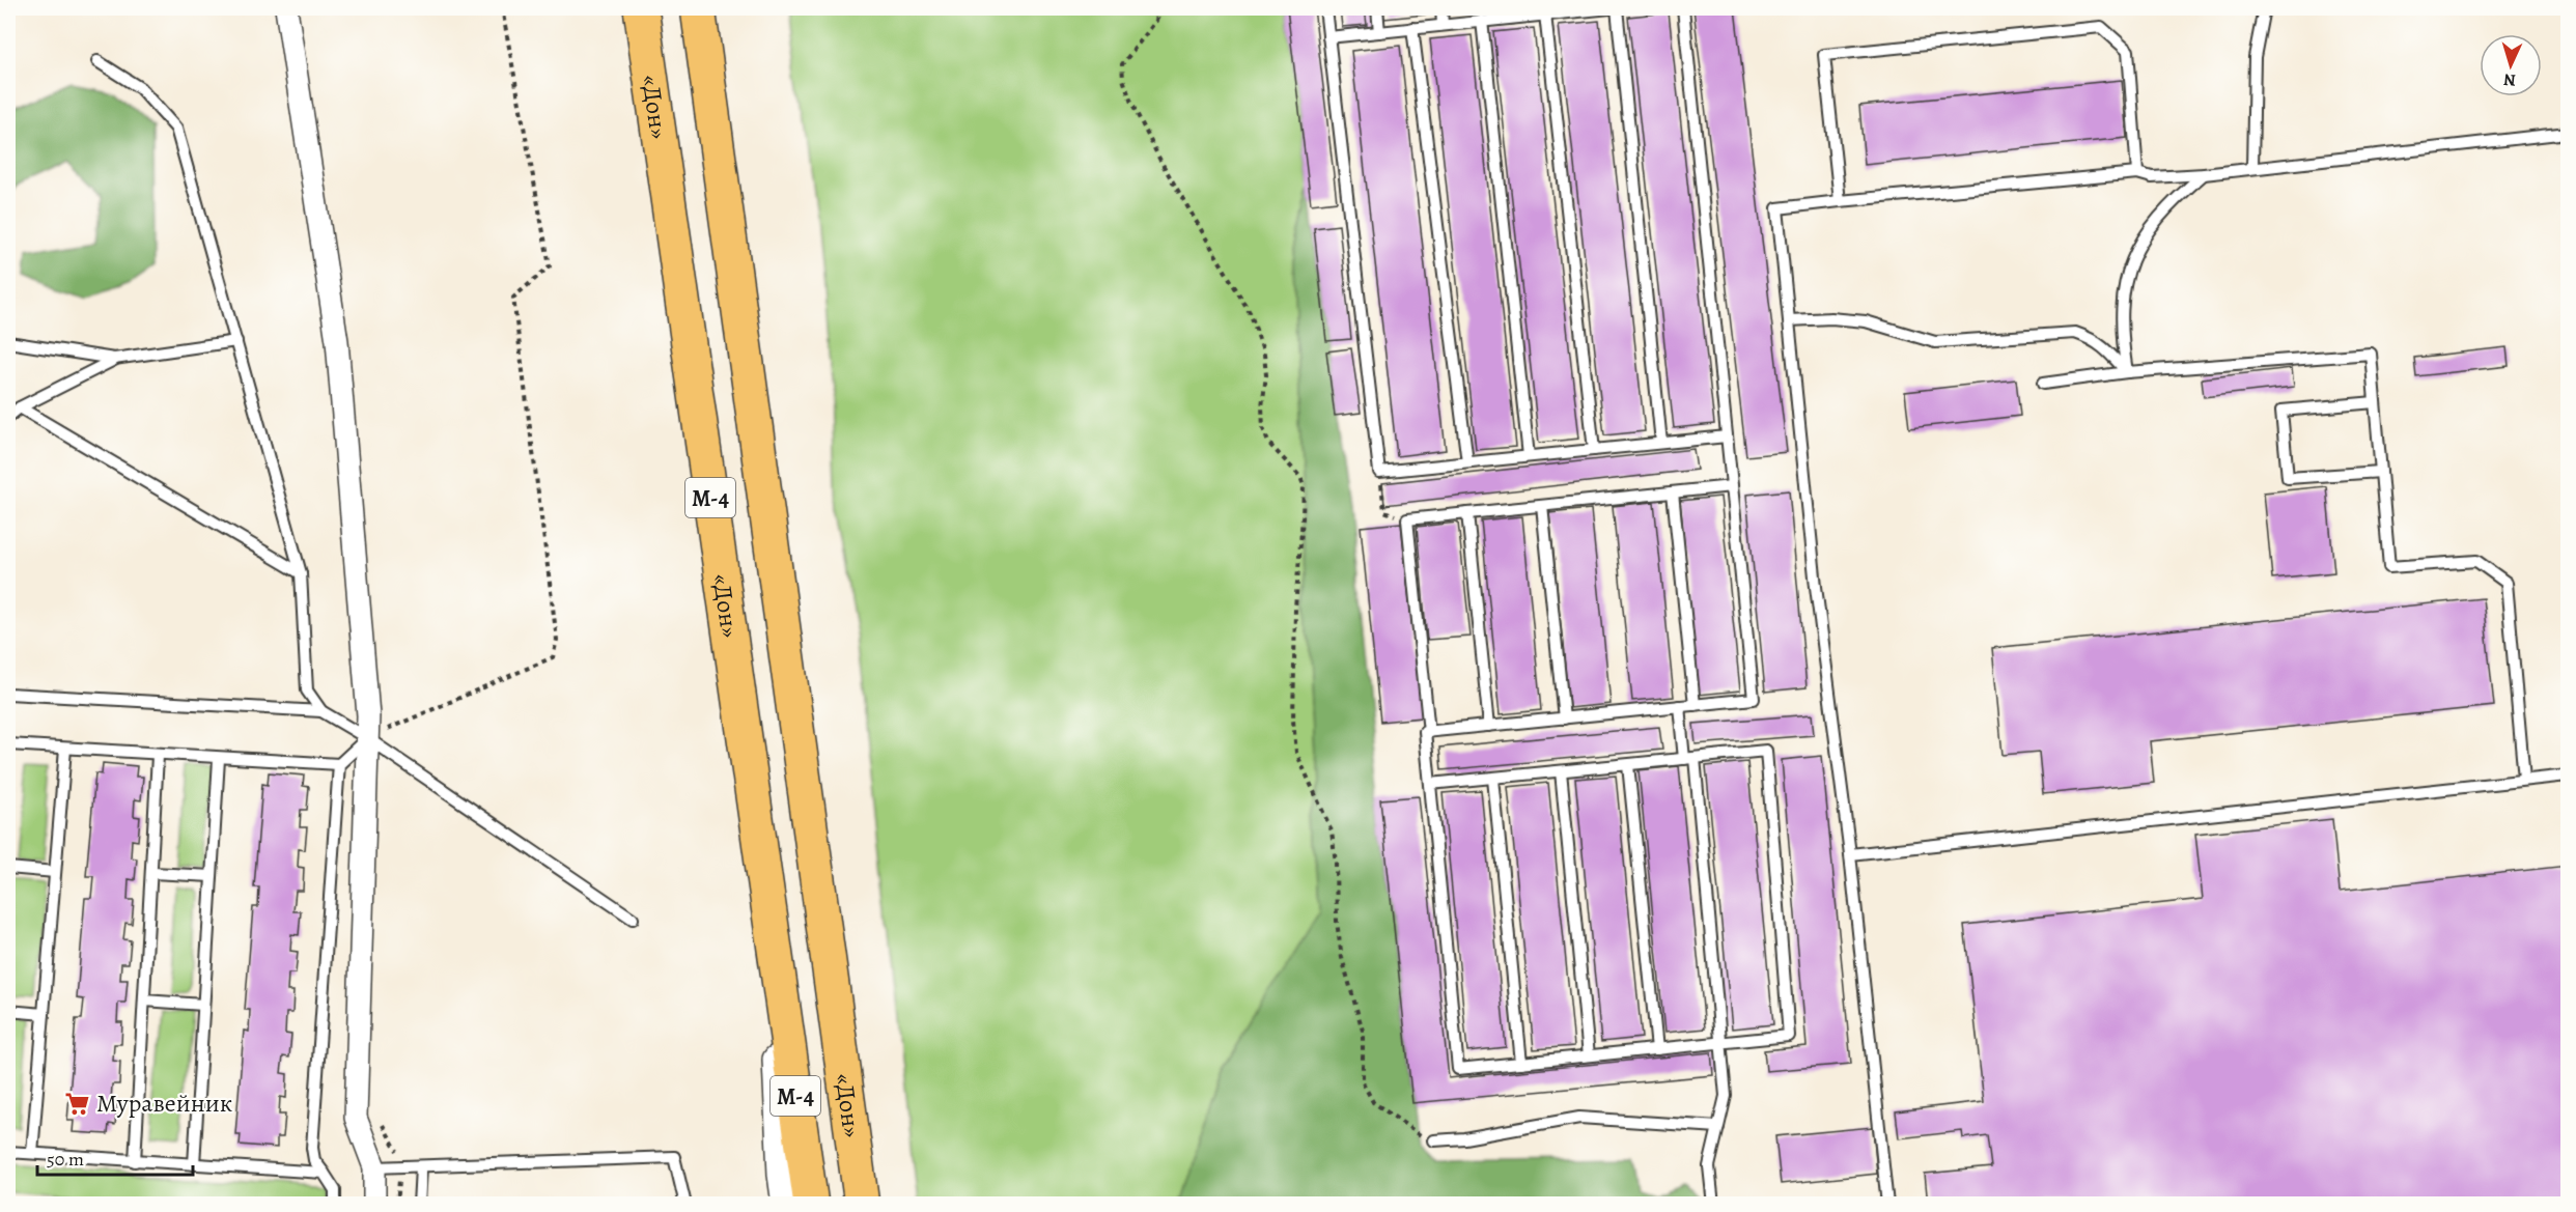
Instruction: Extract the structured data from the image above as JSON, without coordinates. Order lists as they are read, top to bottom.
{
  "streets": {
    "highway": ["«Дон»", "М-4"]
  },
  "places": {
    "supermarket": ["Муравейник"]
  },
  "scale_bar": "50 m",
  "north": "bottom"
}
